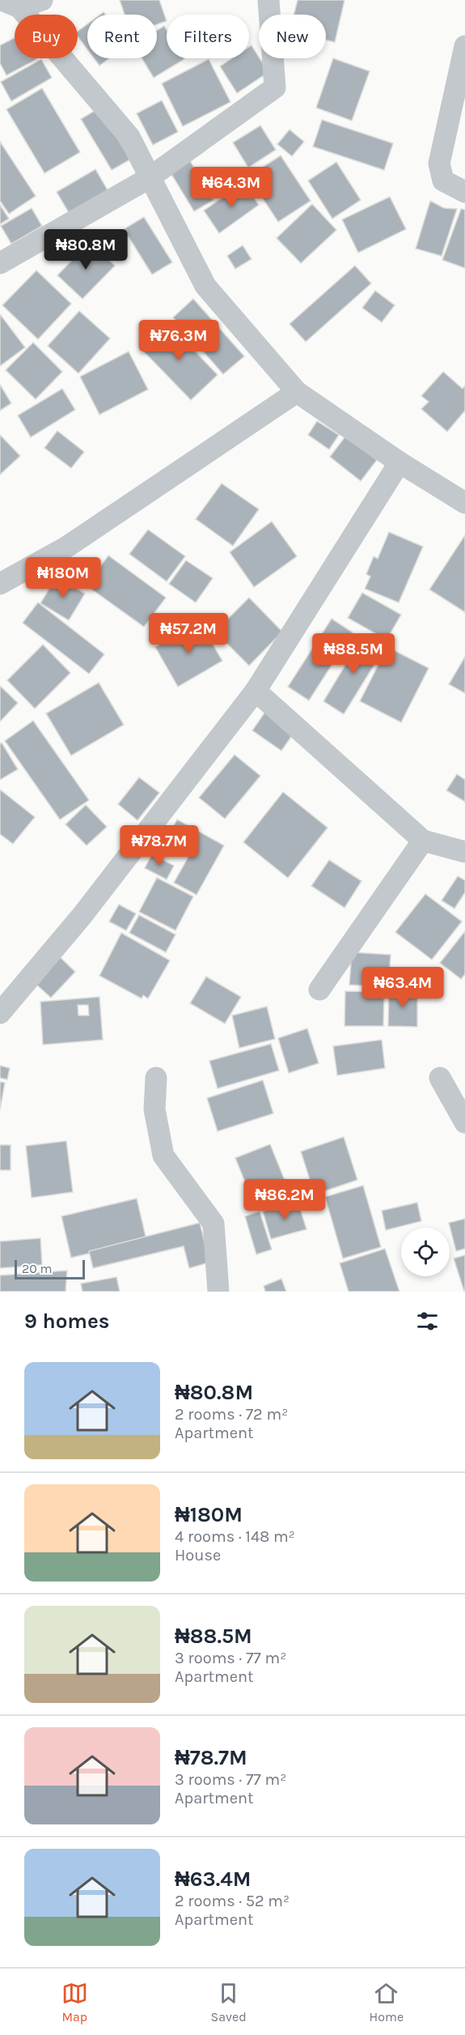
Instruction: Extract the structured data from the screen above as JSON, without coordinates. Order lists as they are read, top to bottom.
{
  "scale_bar": "20 m",
  "page": {
    "chip": [
      "Buy",
      "Rent",
      "Filters",
      "New"
    ],
    "price": [
      "₦64.3M",
      "₦80.8M",
      "₦76.3M",
      "₦180M",
      "₦57.2M",
      "₦88.5M",
      "₦78.7M",
      "₦63.4M",
      "₦86.2M"
    ],
    "scale": "20 m",
    "heading": "9 homes",
    "list": [
      {
        "name": "₦80.8M",
        "note": "2 rooms · 72 m² · Apartment"
      },
      {
        "name": "₦180M",
        "note": "4 rooms · 148 m² · House"
      },
      {
        "name": "₦88.5M",
        "note": "3 rooms · 77 m² · Apartment"
      },
      {
        "name": "₦78.7M",
        "note": "3 rooms · 77 m² · Apartment"
      },
      {
        "name": "₦63.4M",
        "note": "2 rooms · 52 m² · Apartment"
      }
    ],
    "tabs": ["Map", "Saved", "Home"]
  }
}
